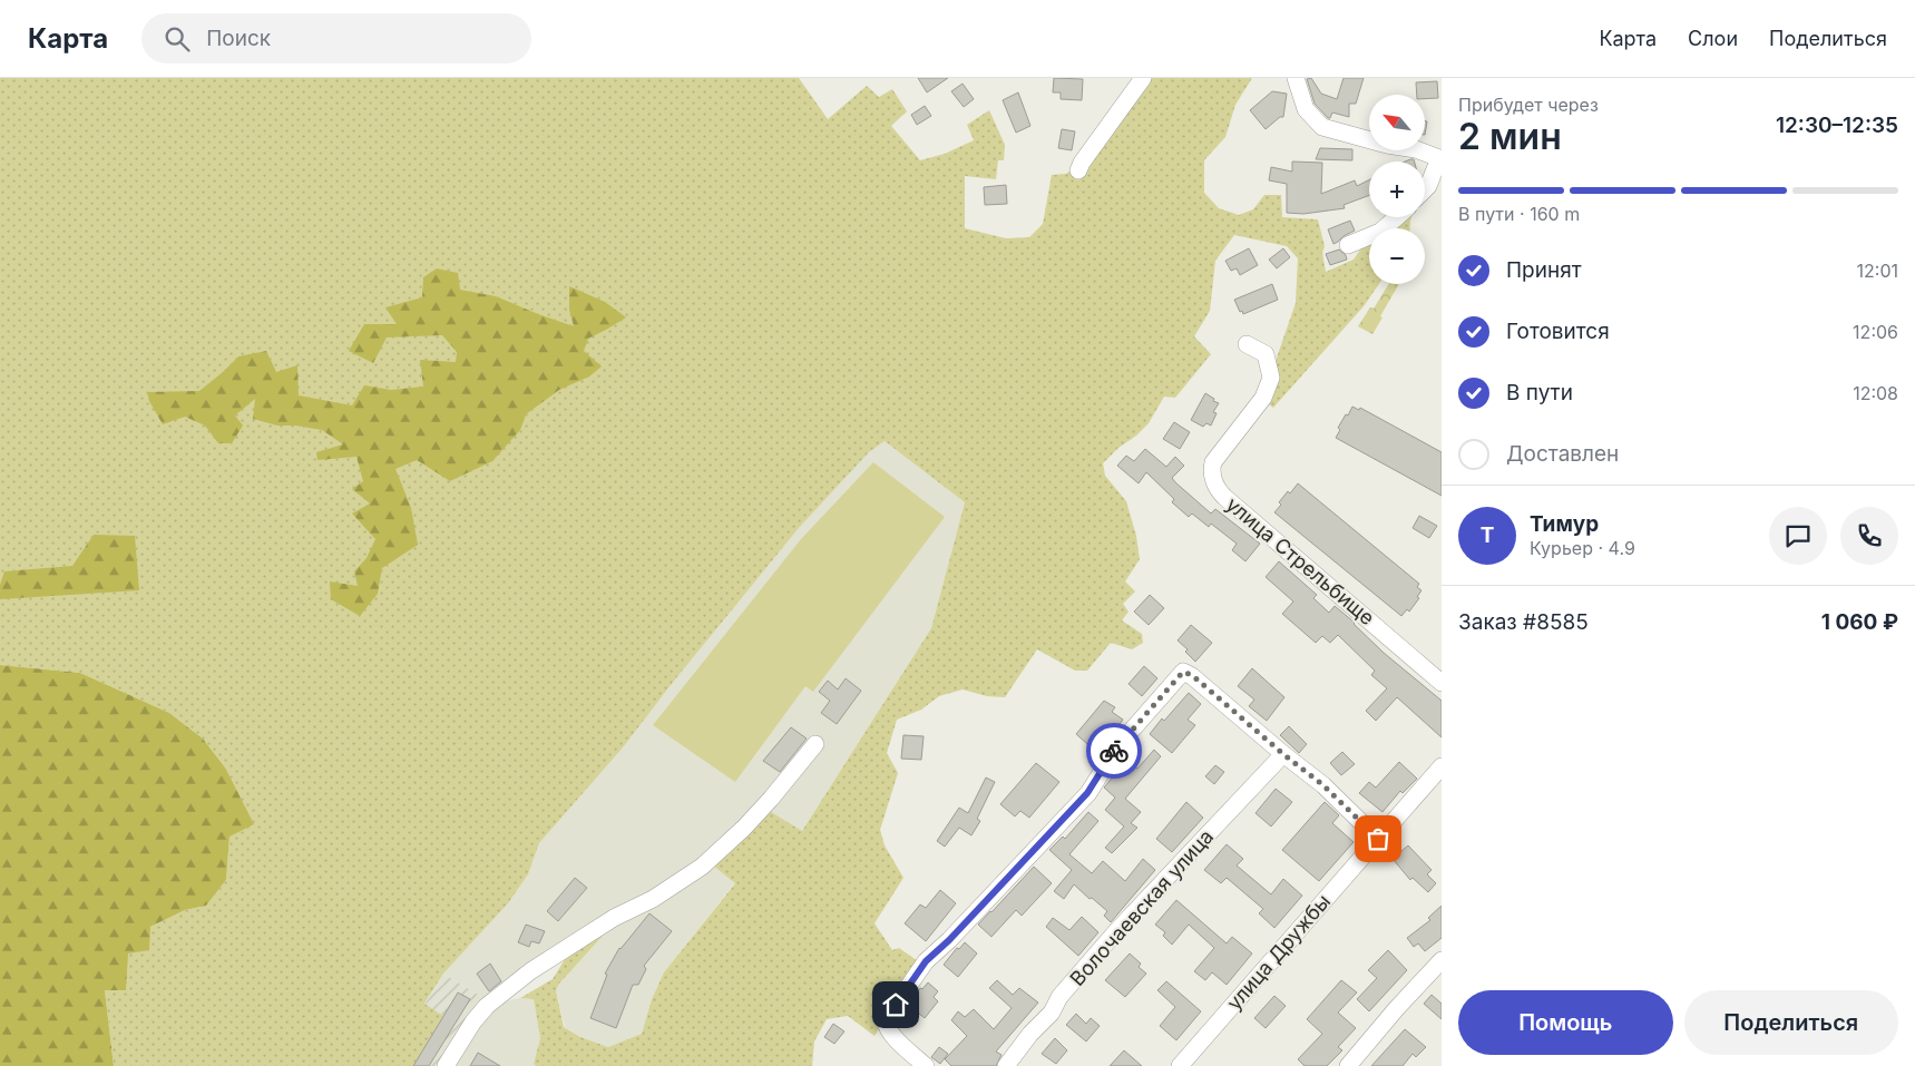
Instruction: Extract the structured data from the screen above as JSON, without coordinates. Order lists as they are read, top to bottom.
{
  "streets": {
    "street": ["улица Стрельбище", "Волочаевская улица", "улица Дружбы"]
  },
  "north": "top left",
  "page": {
    "header": "Карта",
    "search": "Поиск",
    "nav": ["Карта", "Слои", "Поделиться"],
    "heading": ["2 мин", "Прибудет через", "12:30–12:35"],
    "panel": [
      "Тимур",
      "Курьер · 4.9",
      "Заказ #8585",
      "1 060 ₽"
    ],
    "map_buttons": ["+", "−"],
    "bar": "В пути · 160 m",
    "list": [
      ["Принят", "12:01"],
      ["Готовится", "12:06"],
      ["В пути", "12:08"],
      "Доставлен"
    ],
    "round": "Т",
    "buttons": ["Помощь", "Поделиться"]
  }
}
